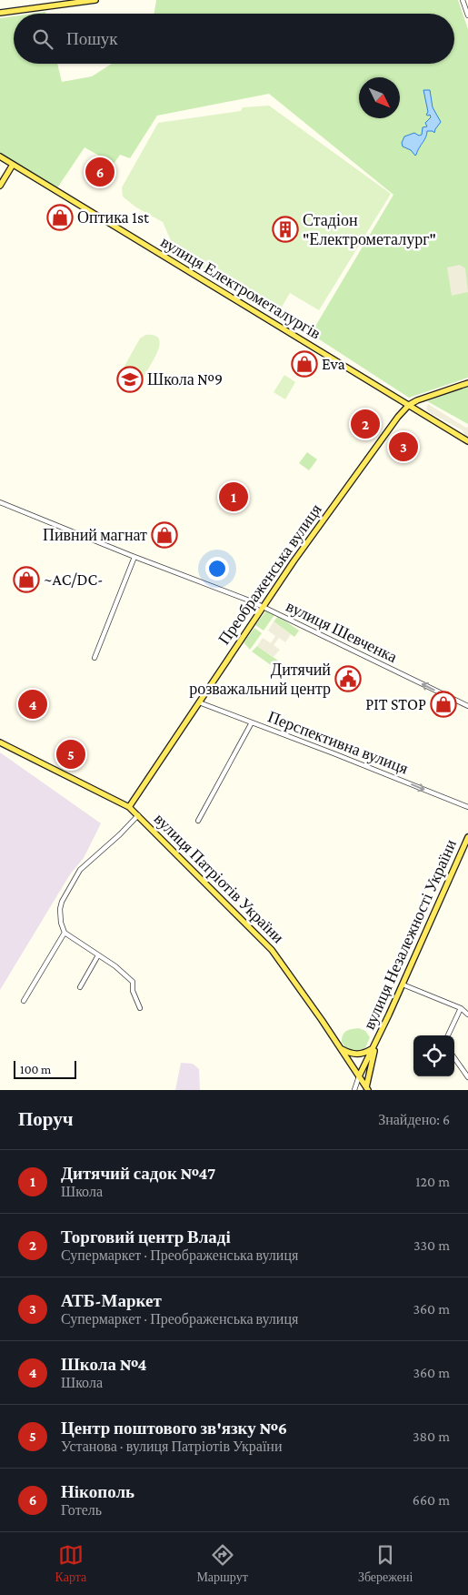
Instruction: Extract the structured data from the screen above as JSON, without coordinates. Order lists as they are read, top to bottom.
{
  "streets": {
    "main road": [
      "вулиця Електрометалургів",
      "Преображенська вулиця",
      "вулиця Патріотів України",
      "вулиця Незалежності України"
    ],
    "street": ["вулиця Шевченка", "Перспективна вулиця"]
  },
  "crossings": [
    ["вулиця Електрометалургів", "Преображенська вулиця"],
    ["Преображенська вулиця", "вулиця Шевченка"],
    ["Преображенська вулиця", "Перспективна вулиця"],
    ["Преображенська вулиця", "вулиця Патріотів України"],
    ["Перспективна вулиця", "вулиця Патріотів України"],
    ["вулиця Патріотів України", "вулиця Незалежності України"]
  ],
  "one_way": ["вулиця Шевченка", "Перспективна вулиця"],
  "places": {
    "shop": [
      "Оптика 1st",
      "Eva",
      "Пивний магнат",
      "~AC/DC-",
      "PIT STOP"
    ],
    "building": ["Стадіон \"Електрометалург\""],
    "school or university": ["Школа №9"],
    "public building": ["Дитячий розважальний центр"]
  },
  "scale_bar": "100 m",
  "north": "bottom right",
  "page": {
    "search": "Пошук",
    "pins": [
      "6",
      "2",
      "3",
      "1",
      "4",
      "5"
    ],
    "scale": "100 m",
    "heading": ["Поруч", "Знайдено: 6"],
    "list": [
      {
        "mark": "1",
        "name": "Дитячий садок №47",
        "note": "Школа",
        "value": "120 m"
      },
      {
        "mark": "2",
        "name": "Торговий центр Владі",
        "note": "Супермаркет · Преображенська вулиця",
        "value": "330 m"
      },
      {
        "mark": "3",
        "name": "АТБ-Маркет",
        "note": "Супермаркет · Преображенська вулиця",
        "value": "360 m"
      },
      {
        "mark": "4",
        "name": "Школа №4",
        "note": "Школа",
        "value": "360 m"
      },
      {
        "mark": "5",
        "name": "Центр поштового зв'язку №6",
        "note": "Установа · вулиця Патріотів України",
        "value": "380 m"
      },
      {
        "mark": "6",
        "name": "Нікополь",
        "note": "Готель",
        "value": "660 m"
      }
    ],
    "nav": ["Карта", "Маршрут", "Збережені"]
  }
}
